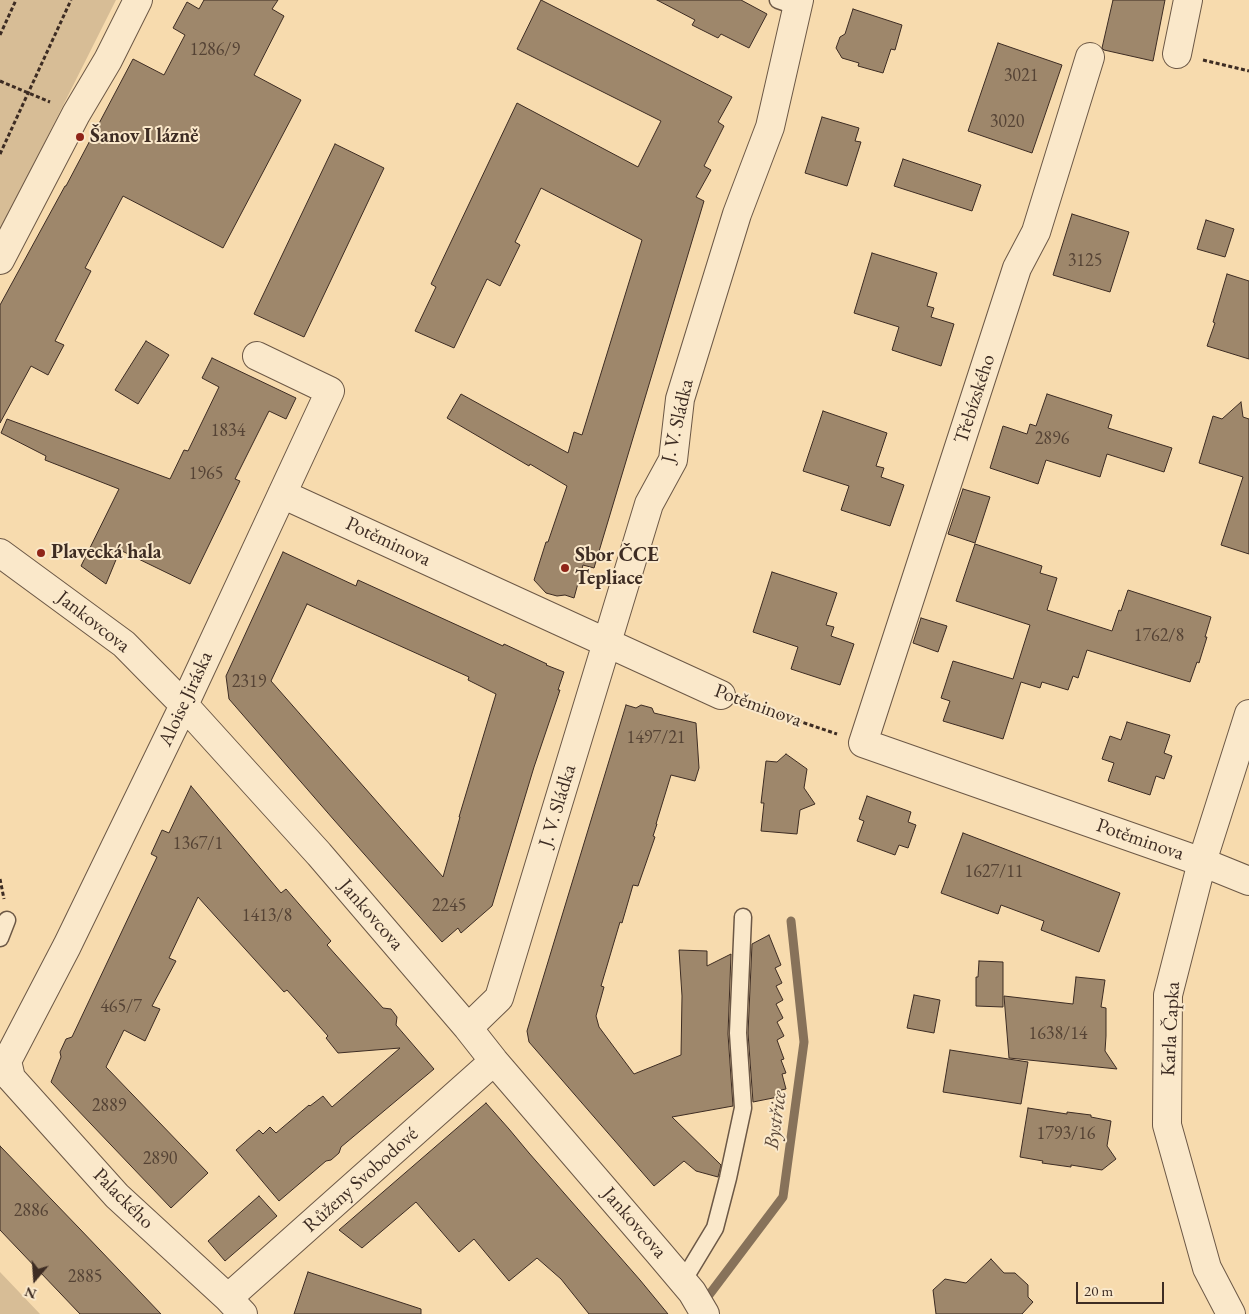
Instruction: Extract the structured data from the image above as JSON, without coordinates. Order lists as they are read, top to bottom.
{
  "streets": {
    "street": [
      "Třebízského",
      "J. V. Sládka",
      "Potěminova",
      "Jankovcova",
      "Aloise Jiráska",
      "Karla Čapka",
      "Růženy Svobodové",
      "Palackého"
    ]
  },
  "crossings": [
    ["Třebízského", "Potěminova"],
    ["J. V. Sládka", "Potěminova"],
    ["J. V. Sládka", "Jankovcova"],
    ["Potěminova", "Aloise Jiráska"],
    ["Potěminova", "Karla Čapka"],
    ["Jankovcova", "Aloise Jiráska"],
    ["Jankovcova", "Růženy Svobodové"],
    ["Aloise Jiráska", "Palackého"],
    ["Růženy Svobodové", "Palackého"]
  ],
  "water": ["Bystřice"],
  "places": ["Šanov I lázně", "Plavecká hala", "Sbor ČCE Tepliace"],
  "house_numbers": [
    "1286/9",
    "3021",
    "3020",
    "3125",
    "1834",
    "2896",
    "1965",
    "1762/8",
    "2319",
    "1497/21",
    "1367/1",
    "1627/11",
    "2245",
    "1413/8",
    "465/7",
    "1638/14",
    "2889",
    "1793/16",
    "2890",
    "2886",
    "2885"
  ],
  "scale_bar": "20 m",
  "north": "bottom"
}
